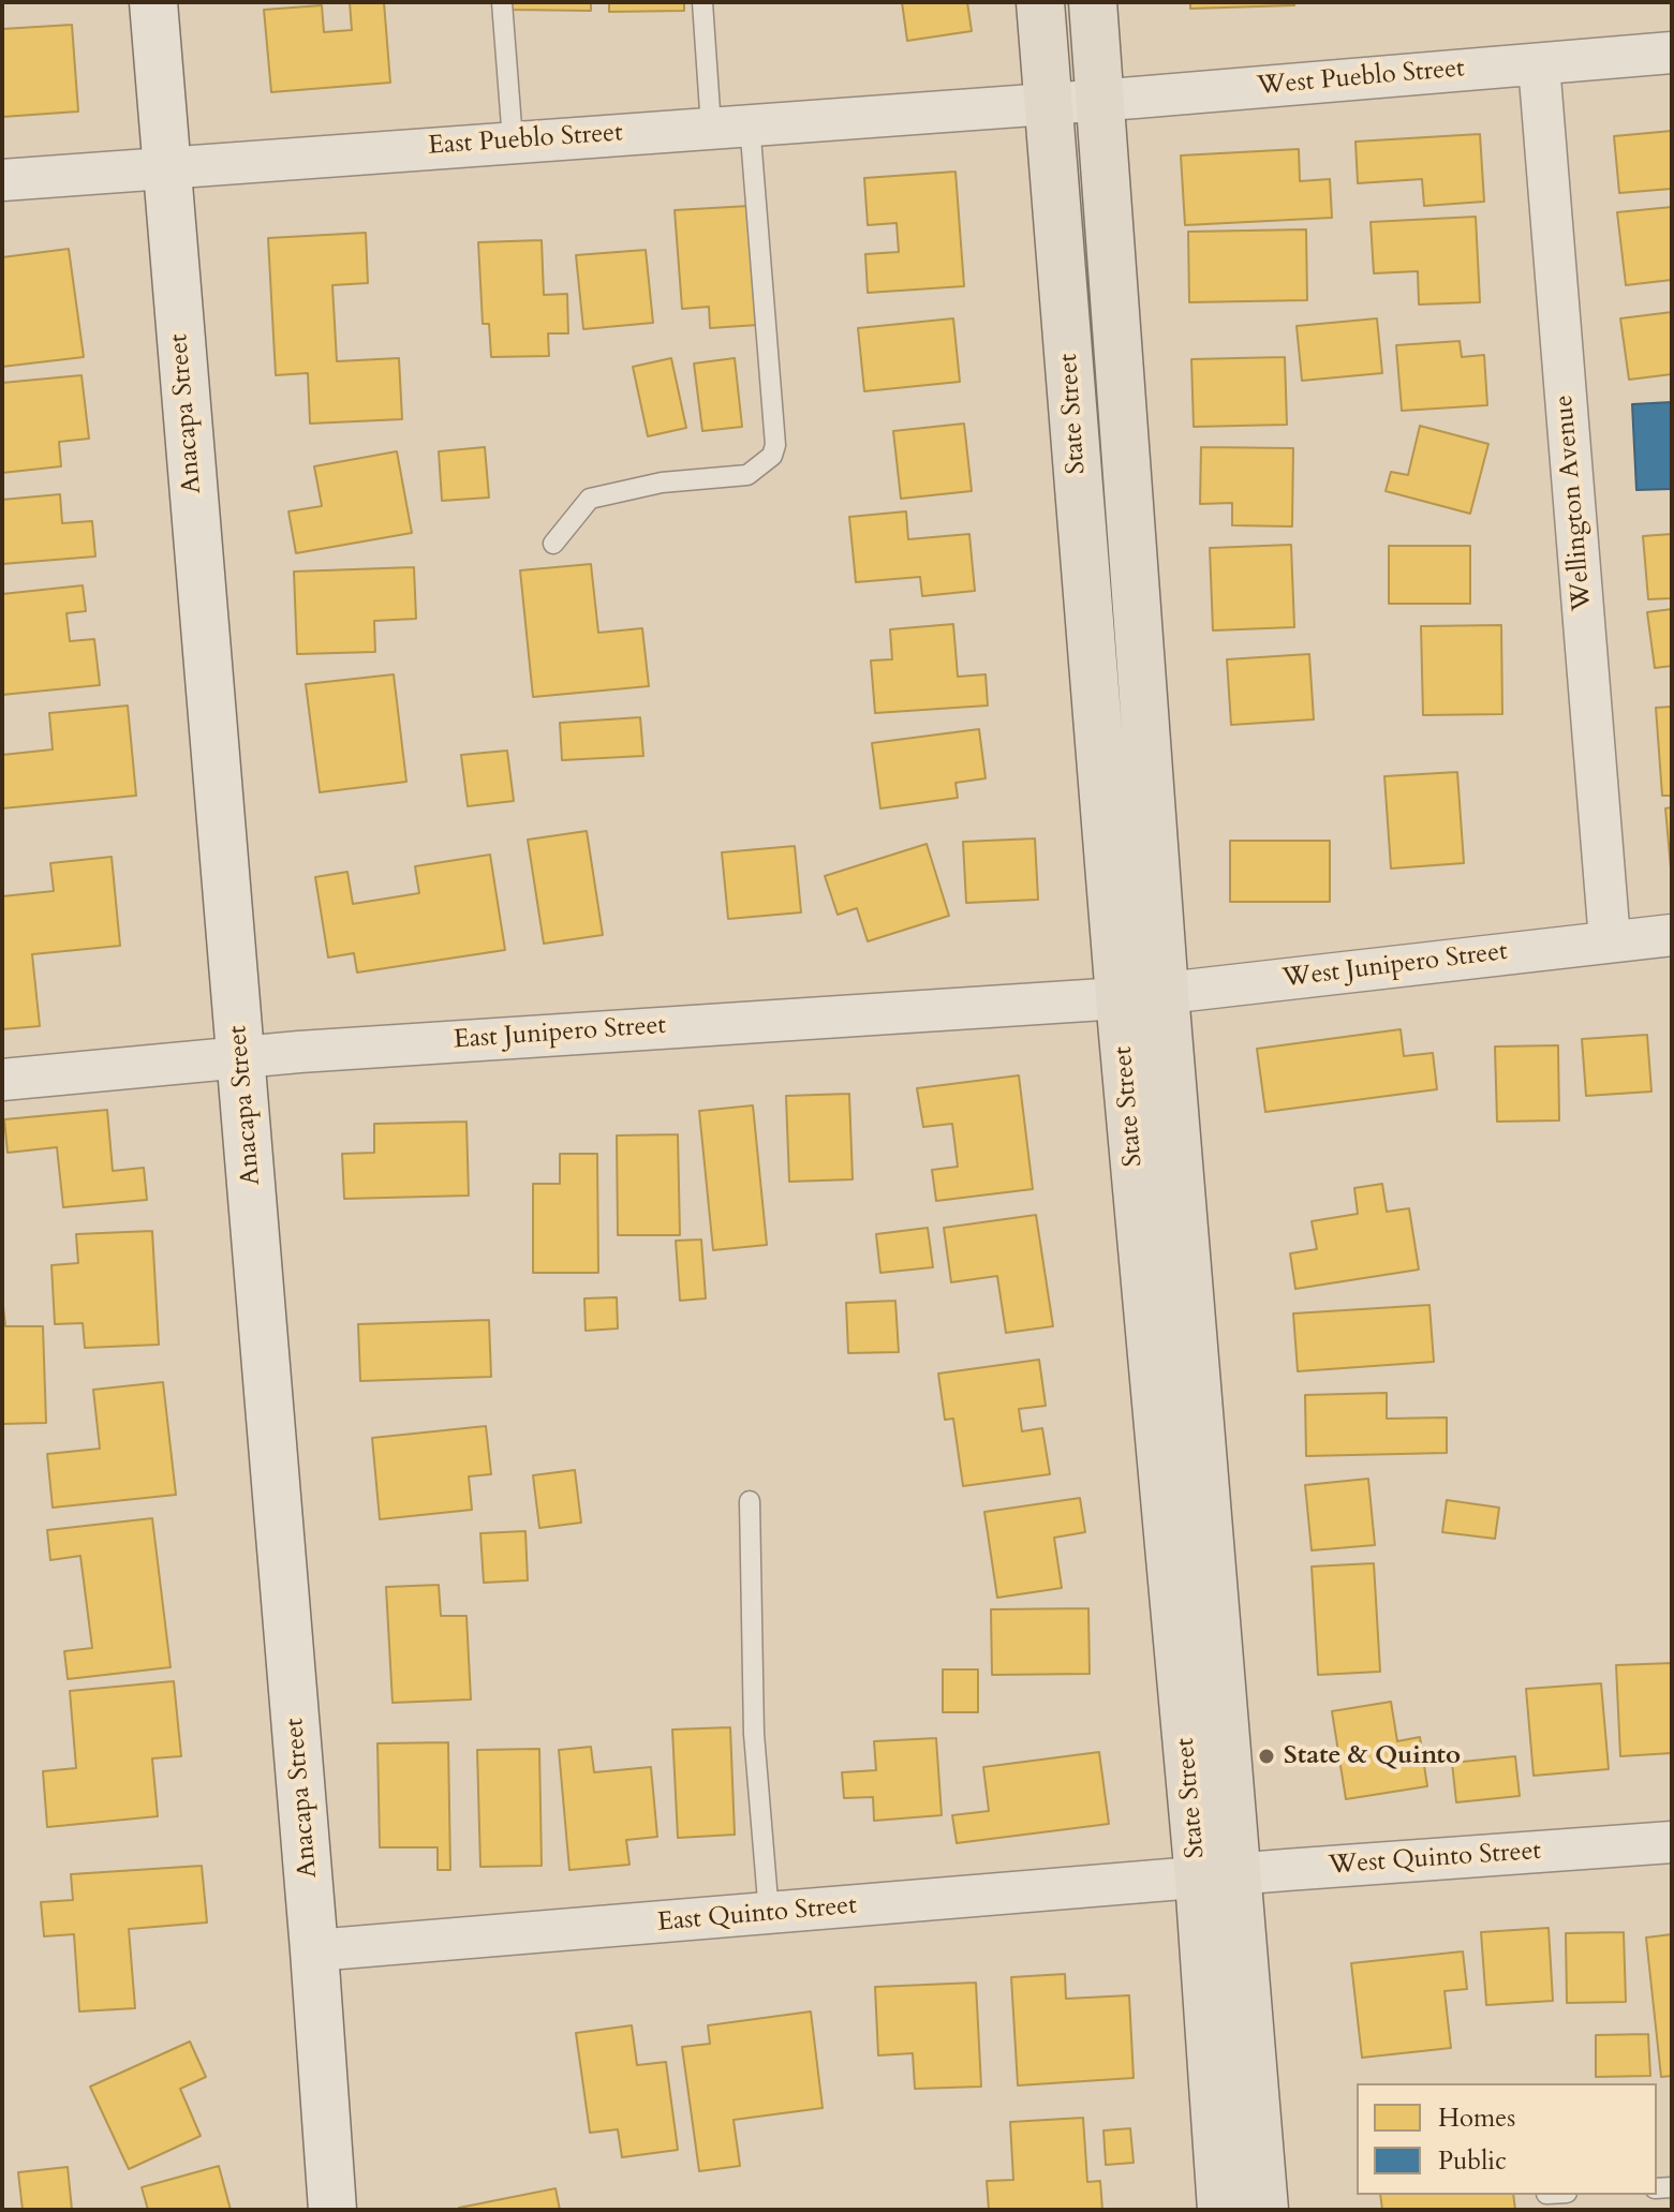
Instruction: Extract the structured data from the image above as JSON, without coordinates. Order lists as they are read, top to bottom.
{
  "streets": {
    "main road": ["State Street"],
    "street": [
      "West Pueblo Street",
      "East Pueblo Street",
      "Anacapa Street",
      "Wellington Avenue",
      "West Junipero Street",
      "East Junipero Street",
      "West Quinto Street",
      "East Quinto Street"
    ]
  },
  "crossings": [
    ["West Pueblo Street", "East Pueblo Street"],
    ["West Pueblo Street", "State Street"],
    ["West Pueblo Street", "Wellington Avenue"],
    ["East Pueblo Street", "Anacapa Street"],
    ["East Pueblo Street", "State Street"],
    ["Anacapa Street", "East Junipero Street"],
    ["Anacapa Street", "East Quinto Street"],
    ["State Street", "West Junipero Street"],
    ["State Street", "East Junipero Street"],
    ["State Street", "West Quinto Street"],
    ["State Street", "East Quinto Street"],
    ["Wellington Avenue", "West Junipero Street"],
    ["West Junipero Street", "East Junipero Street"],
    ["West Quinto Street", "East Quinto Street"]
  ],
  "places": ["State & Quinto"],
  "legend": ["Homes", "Public"]
}
